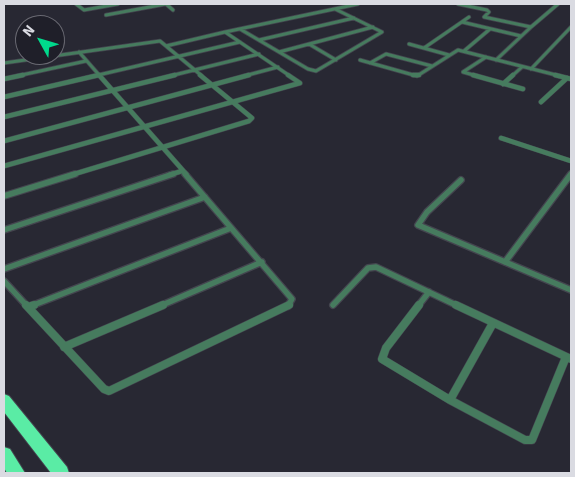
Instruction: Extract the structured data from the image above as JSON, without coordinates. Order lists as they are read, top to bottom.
{
  "north": "top left"
}
